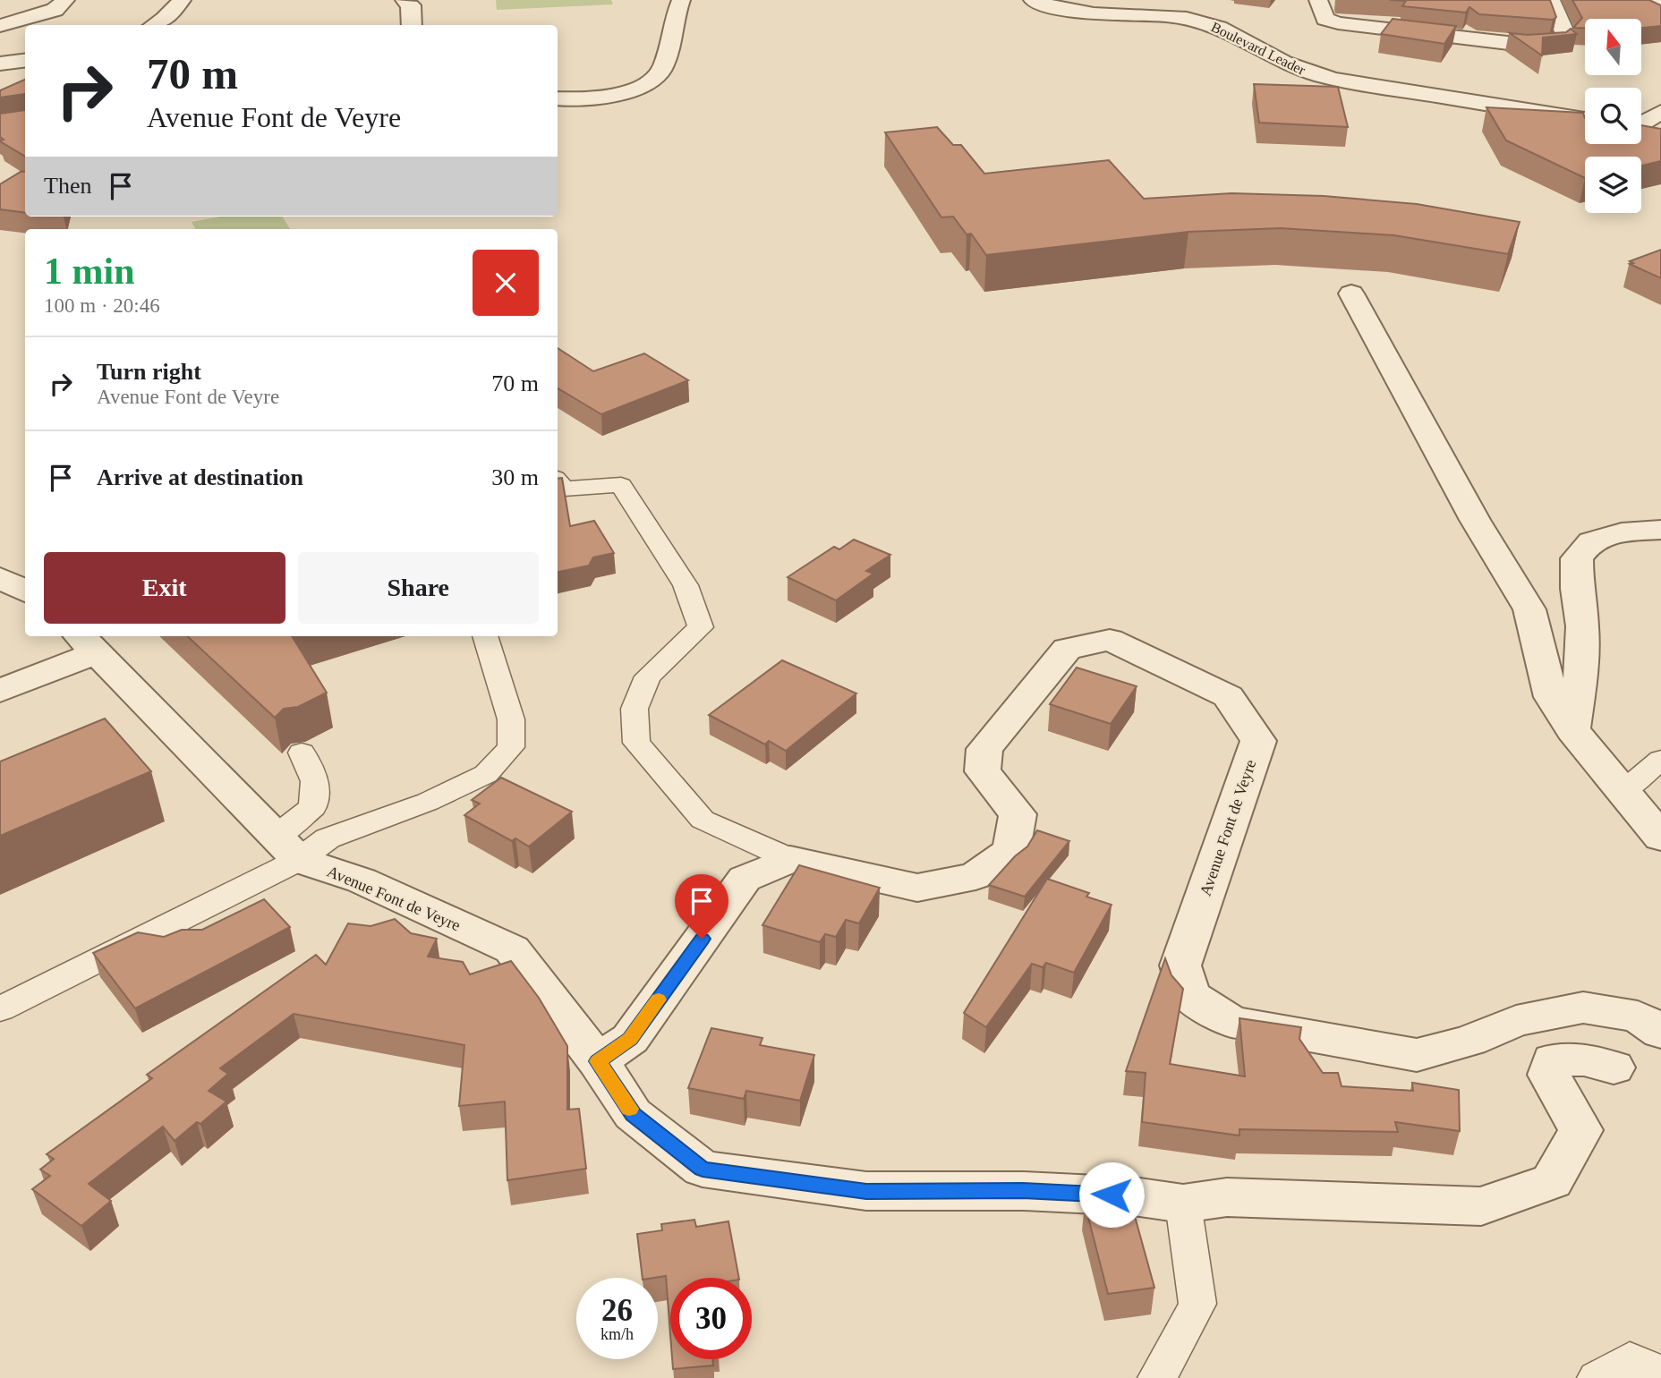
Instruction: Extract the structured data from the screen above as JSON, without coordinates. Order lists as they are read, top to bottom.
{
  "streets": {
    "street": ["Boulevard Leader", "Avenue Font de Veyre"]
  },
  "north": "top",
  "page": {
    "turn": ["70 m", "Avenue Font de Veyre"],
    "then": "Then",
    "heading": ["1 min", "100 m · 20:46"],
    "list": [
      {
        "name": "Turn right",
        "note": "Avenue Font de Veyre",
        "value": "70 m"
      },
      {
        "name": "Arrive at destination",
        "value": "30 m"
      }
    ],
    "buttons": ["Exit", "Share"],
    "speed": "26 km/h",
    "limit": "30"
  }
}
